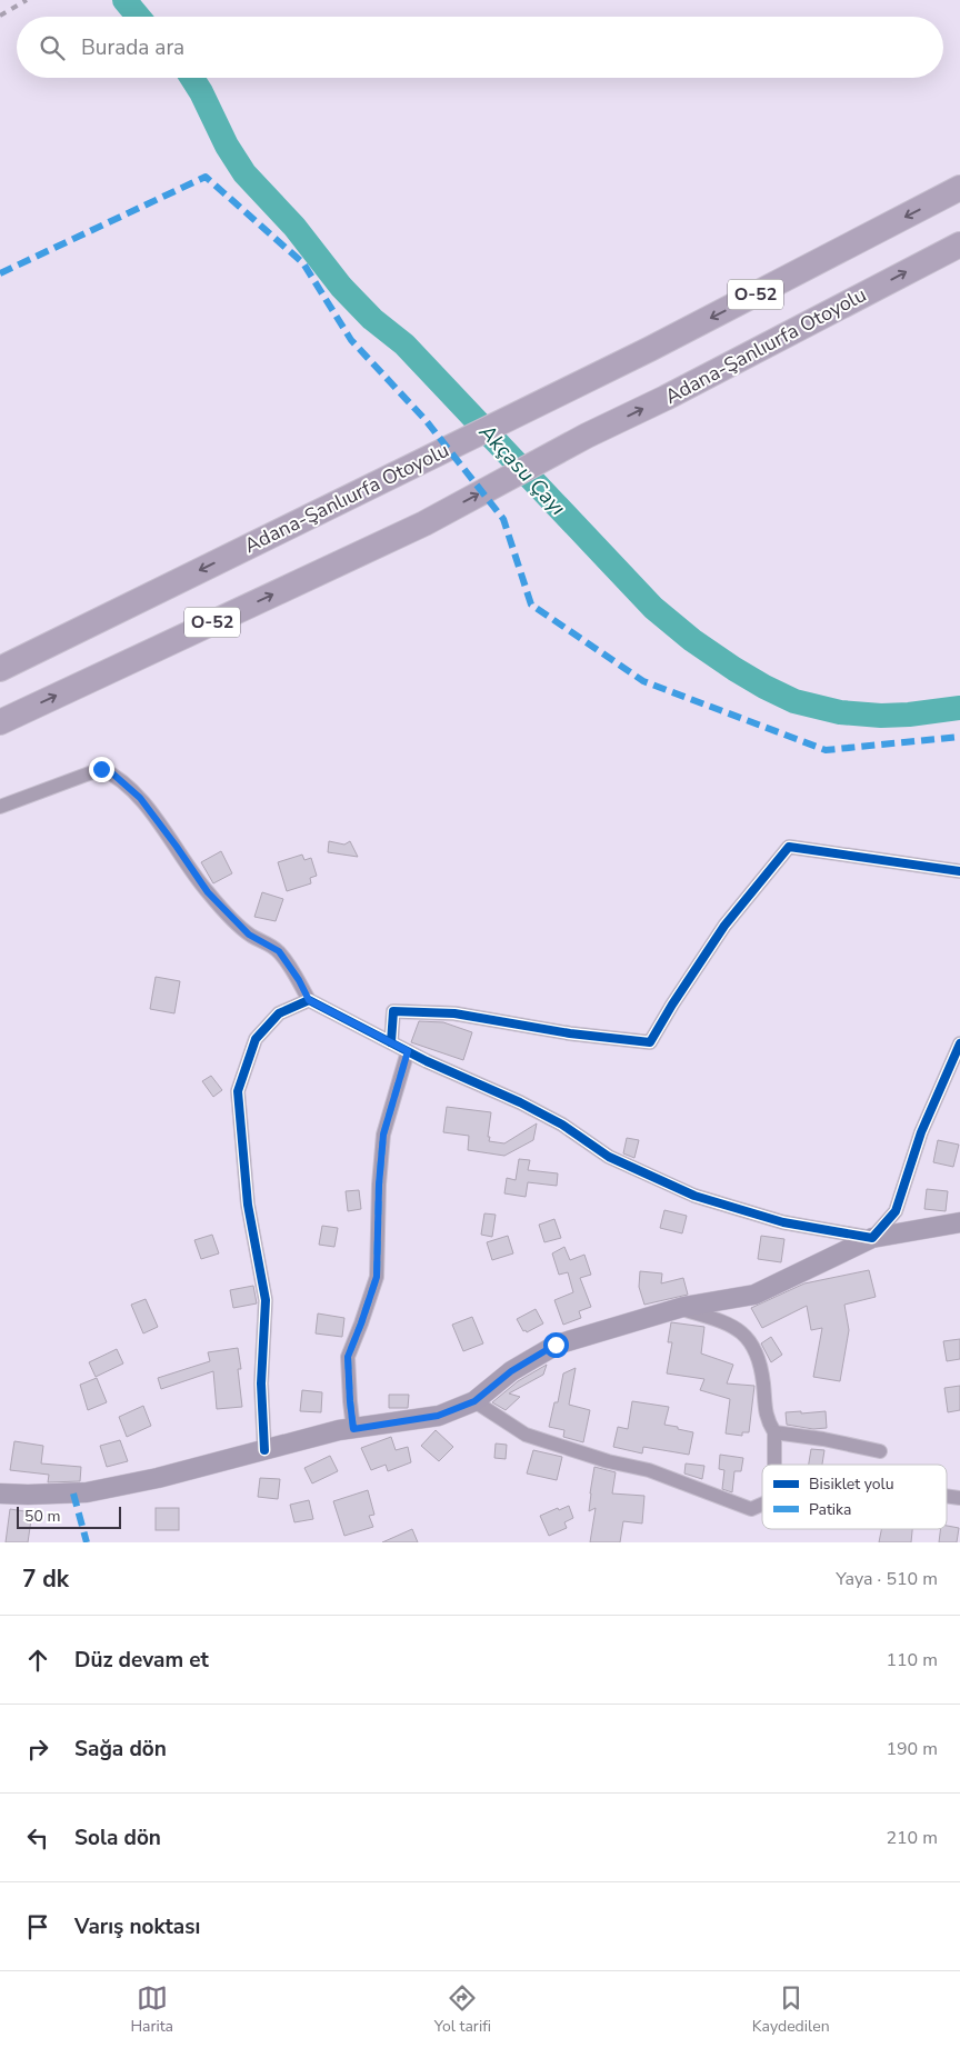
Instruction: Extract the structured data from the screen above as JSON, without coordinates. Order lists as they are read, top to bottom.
{
  "streets": {
    "highway": ["O-52", "Adana-Şanlıurfa Otoyolu"]
  },
  "water": ["Akçasu Çayı"],
  "legend": ["Bisiklet yolu", "Patika"],
  "scale_bar": "50 m",
  "page": {
    "search": "Burada ara",
    "scale": "50 m",
    "heading": ["7 dk", "Yaya · 510 m"],
    "list": [
      ["Düz devam et", "110 m"],
      ["Sağa dön", "190 m"],
      ["Sola dön", "210 m"],
      "Varış noktası"
    ],
    "nav": ["Harita", "Yol tarifi", "Kaydedilen"]
  }
}
